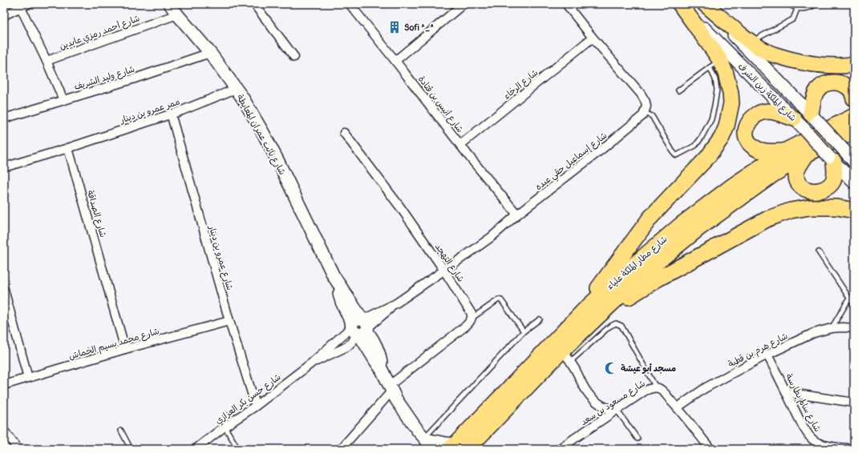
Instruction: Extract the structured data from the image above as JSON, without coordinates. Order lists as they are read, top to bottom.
{
  "streets": {
    "highway": ["شارع مطار الملكة علياء"],
    "street": [
      "شارع أحمد رمزي عابدين",
      "شارع وليد الشريف",
      "شارع الرخاء",
      "شارع الملكة زين الشرف",
      "شارع أنيس بن قتادة",
      "ممر عمرو بن دينار",
      "شارع نائب عمران المعايطة",
      "شارع إسماعيل حقي عبده",
      "شارع الصداقة",
      "شارع عمرو بن دينار",
      "شارع التهجد",
      "شارع محمد بسيم الخماش",
      "شارع هرم بن قطبة",
      "شارع حسن بكر العزازي",
      "شارع مسعود بن سعد",
      "شارع سالم بطارسة"
    ]
  },
  "crossings": [
    ["شارع أحمد رمزي عابدين", "شارع نائب عمران المعايطة"],
    ["شارع وليد الشريف", "شارع نائب عمران المعايطة"],
    ["شارع الرخاء", "شارع أنيس بن قتادة"],
    ["شارع أنيس بن قتادة", "شارع إسماعيل حقي عبده"],
    ["ممر عمرو بن دينار", "شارع نائب عمران المعايطة"],
    ["ممر عمرو بن دينار", "شارع الصداقة"],
    ["ممر عمرو بن دينار", "شارع عمرو بن دينار"],
    ["شارع نائب عمران المعايطة", "شارع إسماعيل حقي عبده"],
    ["شارع نائب عمران المعايطة", "شارع حسن بكر العزازي"],
    ["شارع إسماعيل حقي عبده", "شارع التهجد"],
    ["شارع إسماعيل حقي عبده", "شارع حسن بكر العزازي"],
    ["شارع الصداقة", "شارع محمد بسيم الخماش"],
    ["شارع عمرو بن دينار", "شارع محمد بسيم الخماش"],
    ["شارع عمرو بن دينار", "شارع حسن بكر العزازي"],
    ["شارع هرم بن قطبة", "شارع مسعود بن سعد"],
    ["شارع هرم بن قطبة", "شارع سالم بطارسة"]
  ],
  "places": {
    "building": ["Sofi ^_^"],
    "mosque": ["مسجد أبو عيشة"]
  }
}
